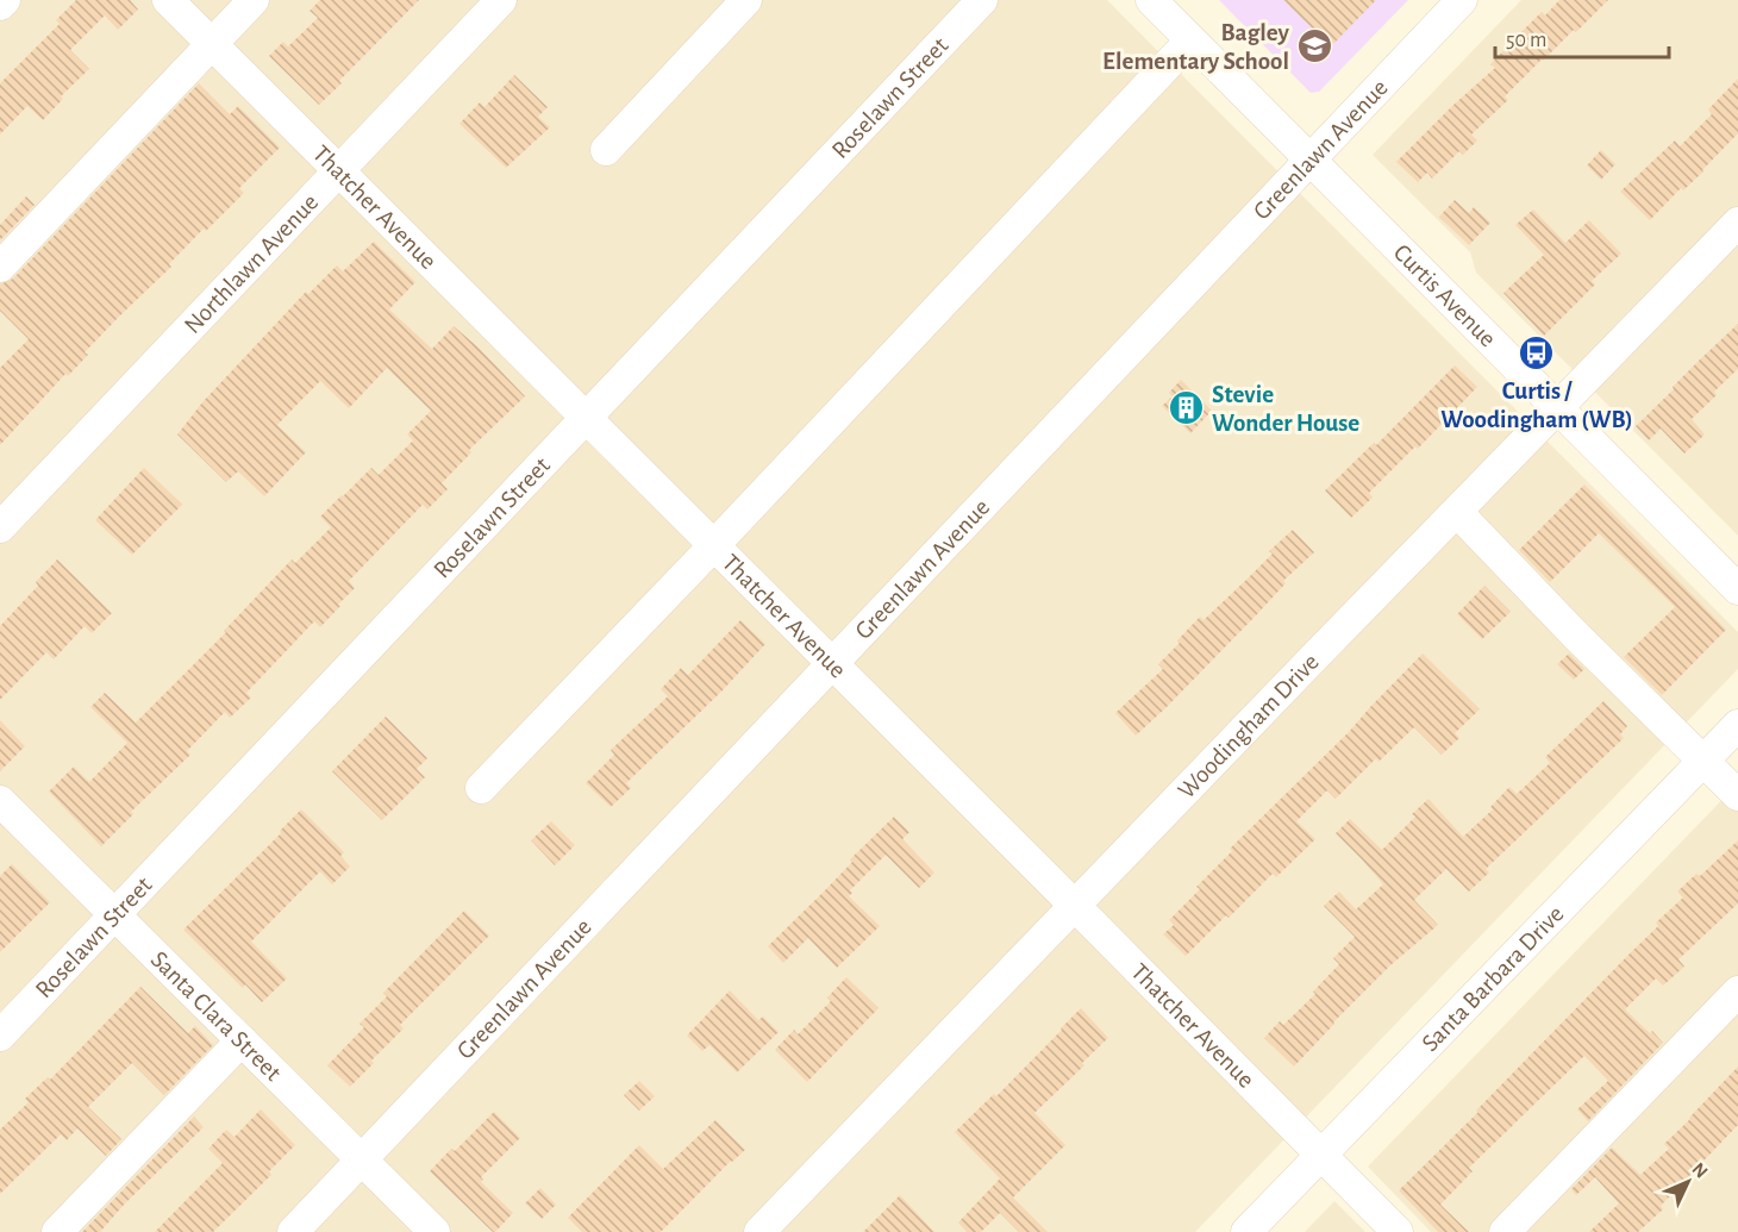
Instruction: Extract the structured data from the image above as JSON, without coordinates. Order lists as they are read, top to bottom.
{
  "streets": {
    "street": [
      "Roselawn Street",
      "Greenlawn Avenue",
      "Thatcher Avenue",
      "Northlawn Avenue",
      "Curtis Avenue",
      "Woodingham Drive",
      "Santa Barbara Drive",
      "Santa Clara Street"
    ]
  },
  "crossings": [
    ["Roselawn Street", "Thatcher Avenue"],
    ["Roselawn Street", "Santa Clara Street"],
    ["Greenlawn Avenue", "Thatcher Avenue"],
    ["Greenlawn Avenue", "Curtis Avenue"],
    ["Greenlawn Avenue", "Santa Clara Street"],
    ["Thatcher Avenue", "Northlawn Avenue"],
    ["Thatcher Avenue", "Woodingham Drive"],
    ["Thatcher Avenue", "Santa Barbara Drive"],
    ["Curtis Avenue", "Woodingham Drive"]
  ],
  "places": {
    "school or university": ["Bagley Elementary School"],
    "bus stop": ["Curtis / Woodingham (WB)"],
    "building": ["Stevie Wonder House"]
  },
  "scale_bar": "50 m",
  "north": "top right"
}
